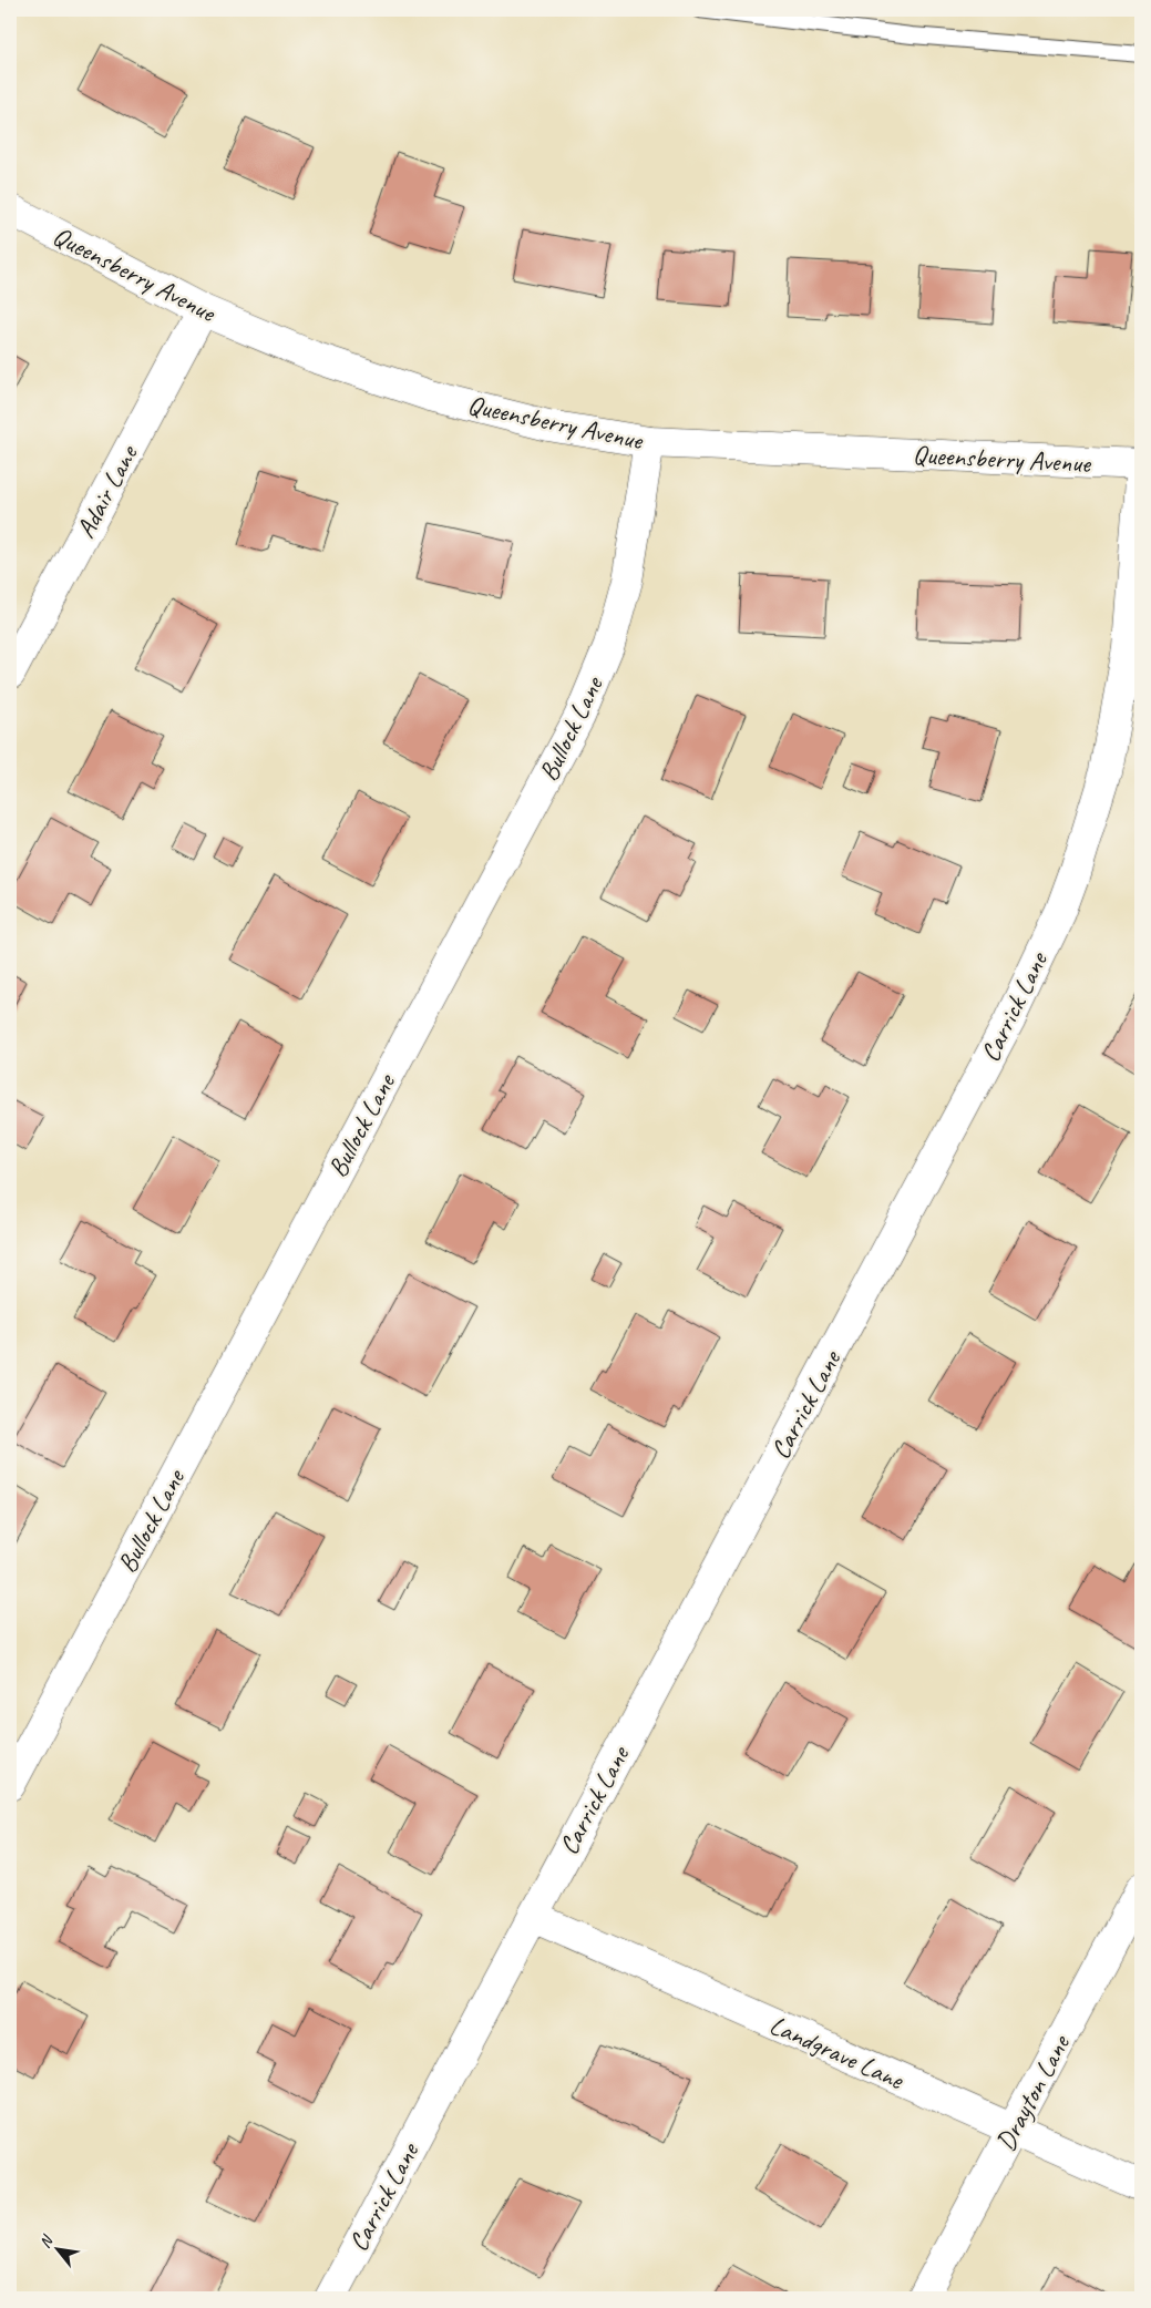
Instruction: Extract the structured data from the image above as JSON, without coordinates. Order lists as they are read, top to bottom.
{
  "streets": {
    "street": [
      "Queensberry Avenue",
      "Adair Lane",
      "Bullock Lane",
      "Carrick Lane",
      "Landgrave Lane",
      "Drayton Lane"
    ]
  },
  "crossings": [
    ["Queensberry Avenue", "Adair Lane"],
    ["Queensberry Avenue", "Bullock Lane"],
    ["Queensberry Avenue", "Carrick Lane"],
    ["Carrick Lane", "Landgrave Lane"],
    ["Landgrave Lane", "Drayton Lane"]
  ],
  "north": "top left"
}
